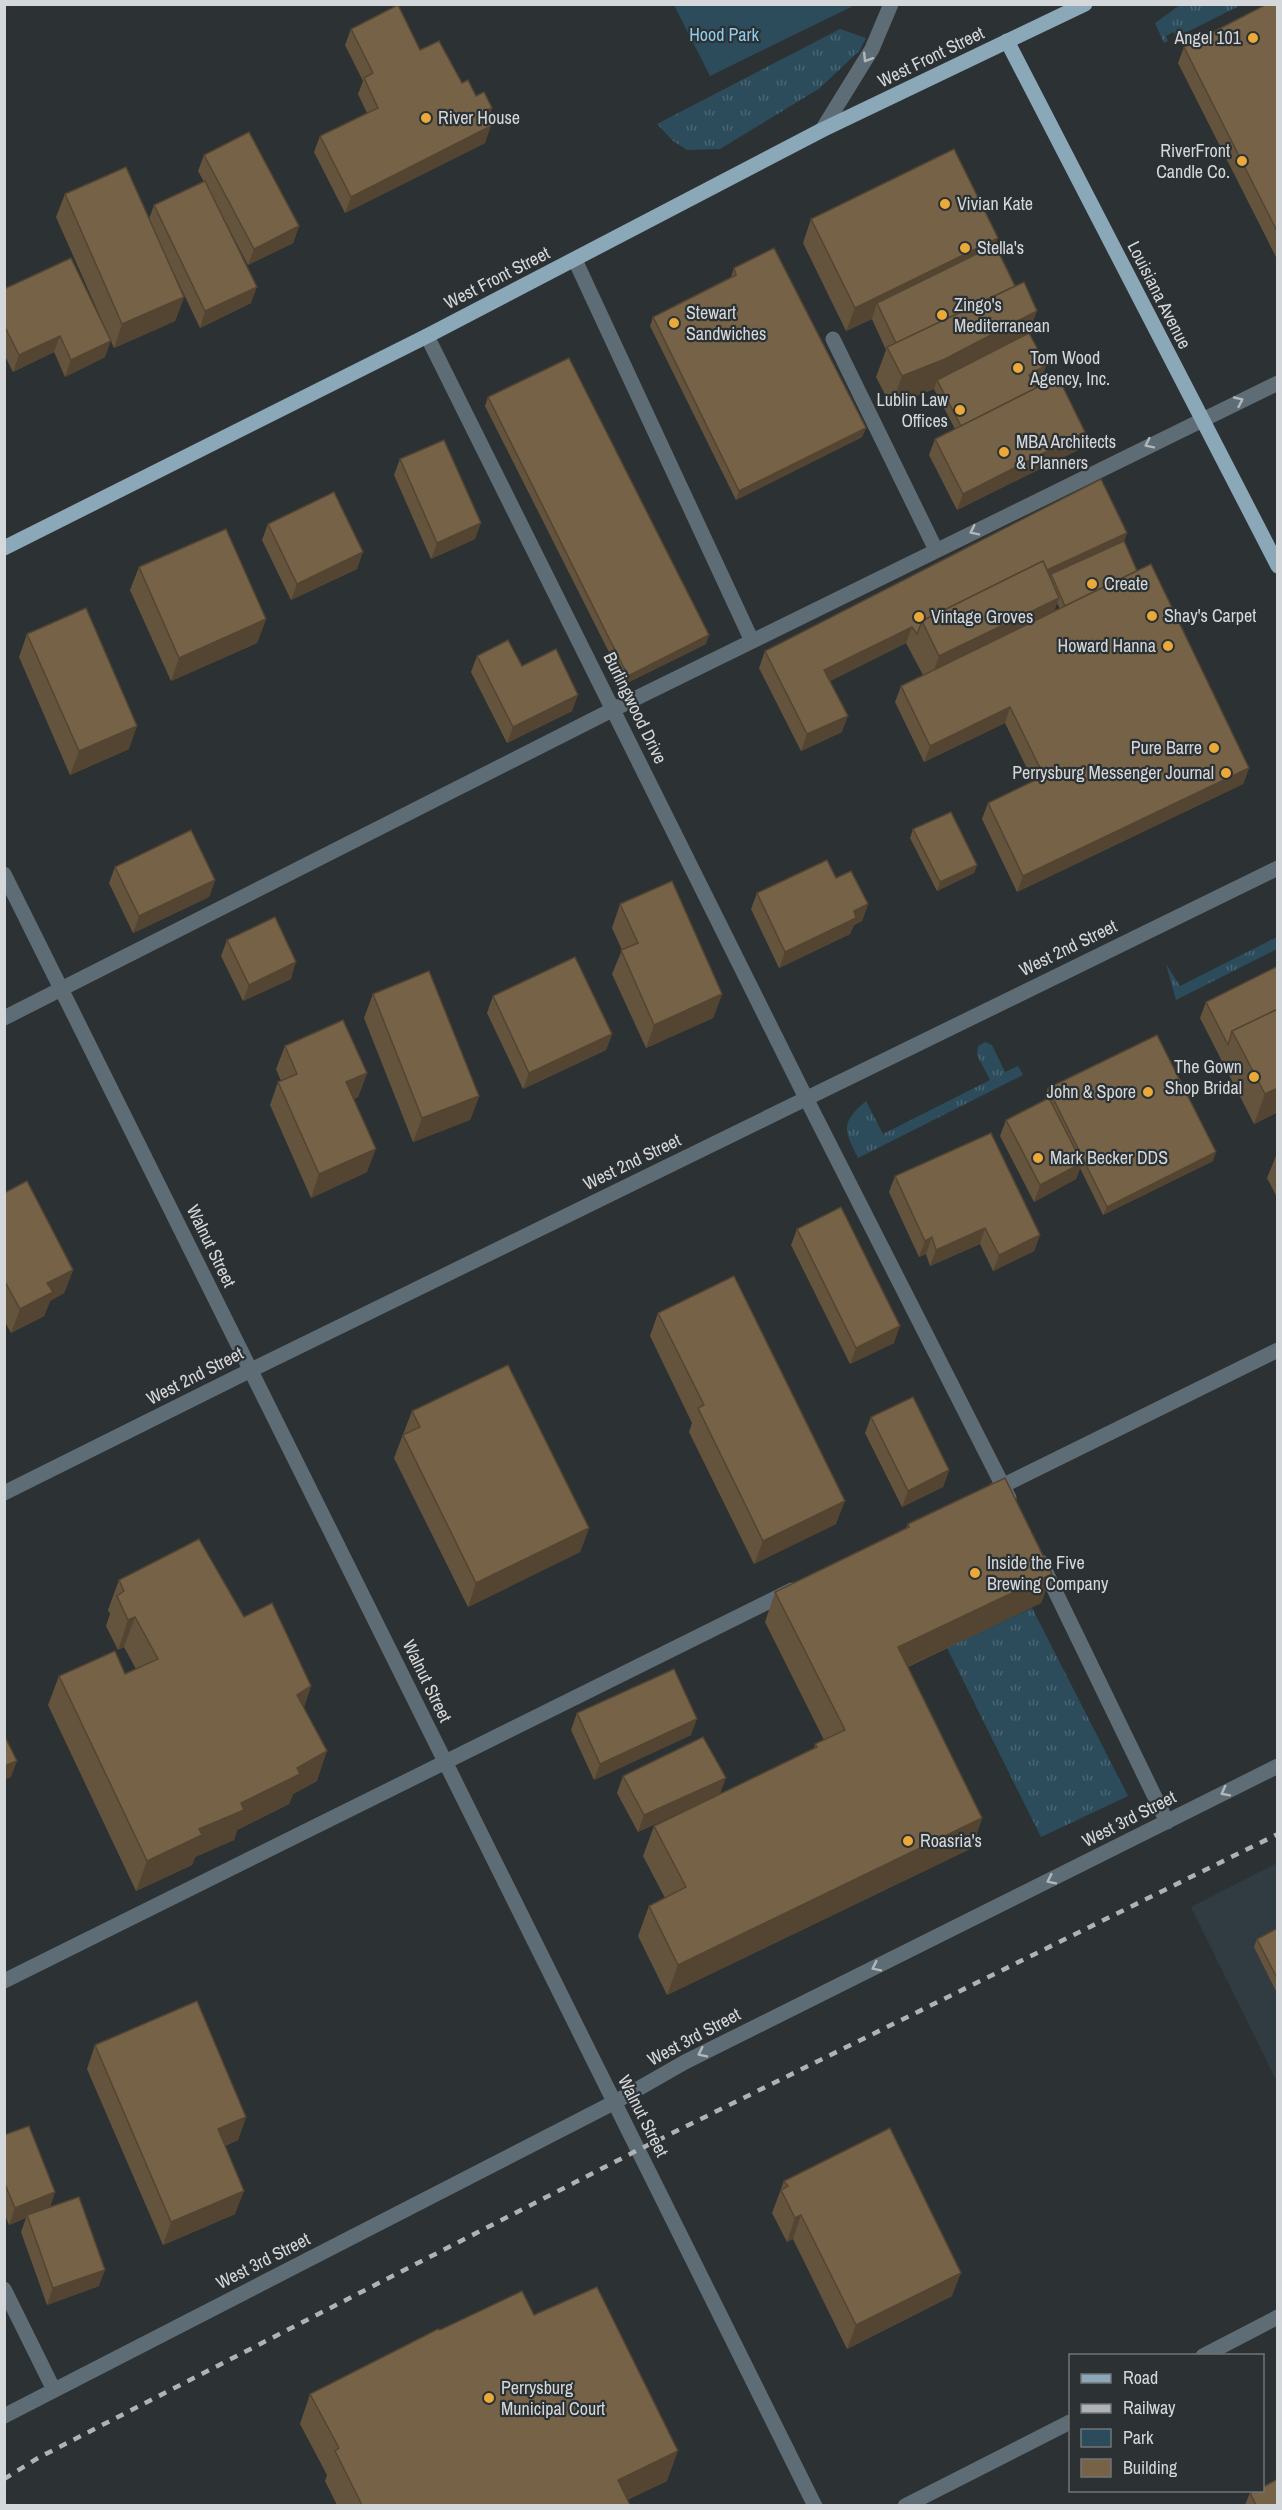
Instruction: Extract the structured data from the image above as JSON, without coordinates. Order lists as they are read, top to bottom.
{
  "streets": {
    "main road": ["West Front Street", "Louisiana Avenue"],
    "street": [
      "Burlingwood Drive",
      "West 2nd Street",
      "Walnut Street",
      "West 3rd Street"
    ]
  },
  "crossings": [
    ["West Front Street", "Louisiana Avenue"],
    ["West Front Street", "Burlingwood Drive"],
    ["Burlingwood Drive", "West 2nd Street"],
    ["West 2nd Street", "Walnut Street"],
    ["Walnut Street", "West 3rd Street"]
  ],
  "one_way": ["West 3rd Street"],
  "parks": ["Hood Park"],
  "places": [
    "Angel 101",
    "River House",
    "RiverFront Candle Co.",
    "Vivian Kate",
    "Stella's",
    "Zingo's Mediterranean",
    "Stewart Sandwiches",
    "Tom Wood Agency, Inc.",
    "Lublin Law Offices",
    "MBA Architects & Planners",
    "Create",
    "Shay's Carpet",
    "Vintage Groves",
    "Howard Hanna",
    "Pure Barre",
    "Perrysburg Messenger Journal",
    "The Gown Shop Bridal",
    "John & Spore",
    "Mark Becker DDS",
    "Inside the Five Brewing Company",
    "Roasria's",
    "Perrysburg Municipal Court"
  ],
  "legend": [
    "Road",
    "Railway",
    "Park",
    "Building"
  ]
}
